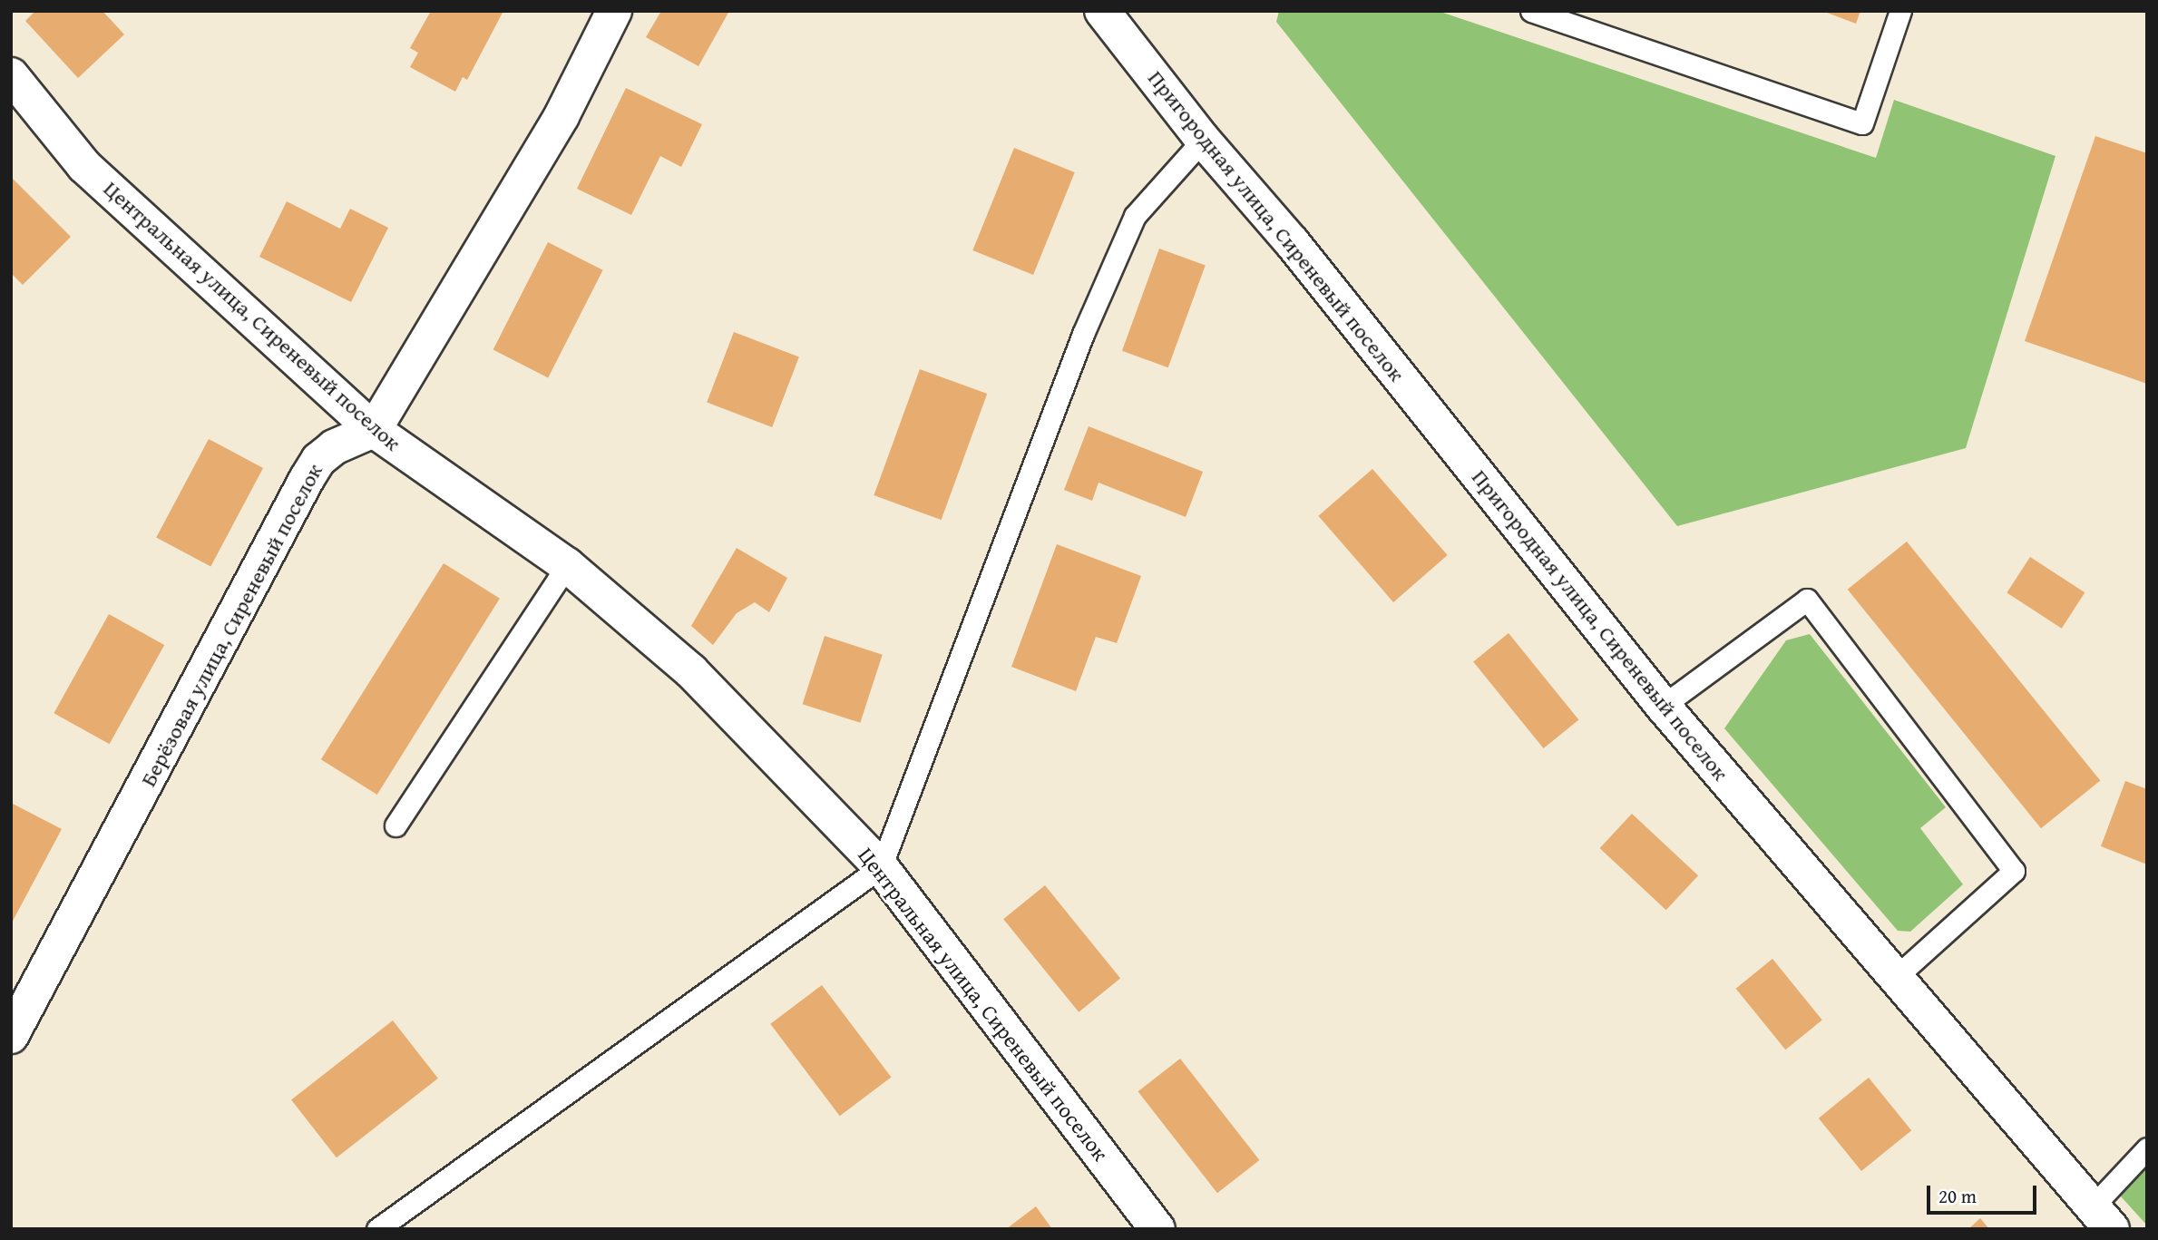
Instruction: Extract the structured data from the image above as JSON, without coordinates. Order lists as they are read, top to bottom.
{
  "streets": {
    "street": ["Пригородная улица, Сиреневый поселок", "Центральная улица, Сиреневый поселок", "Берёзовая улица, Сиреневый поселок"]
  },
  "crossings": [
    ["Центральная улица, Сиреневый поселок", "Берёзовая улица, Сиреневый поселок"]
  ],
  "scale_bar": "20 m"
}
